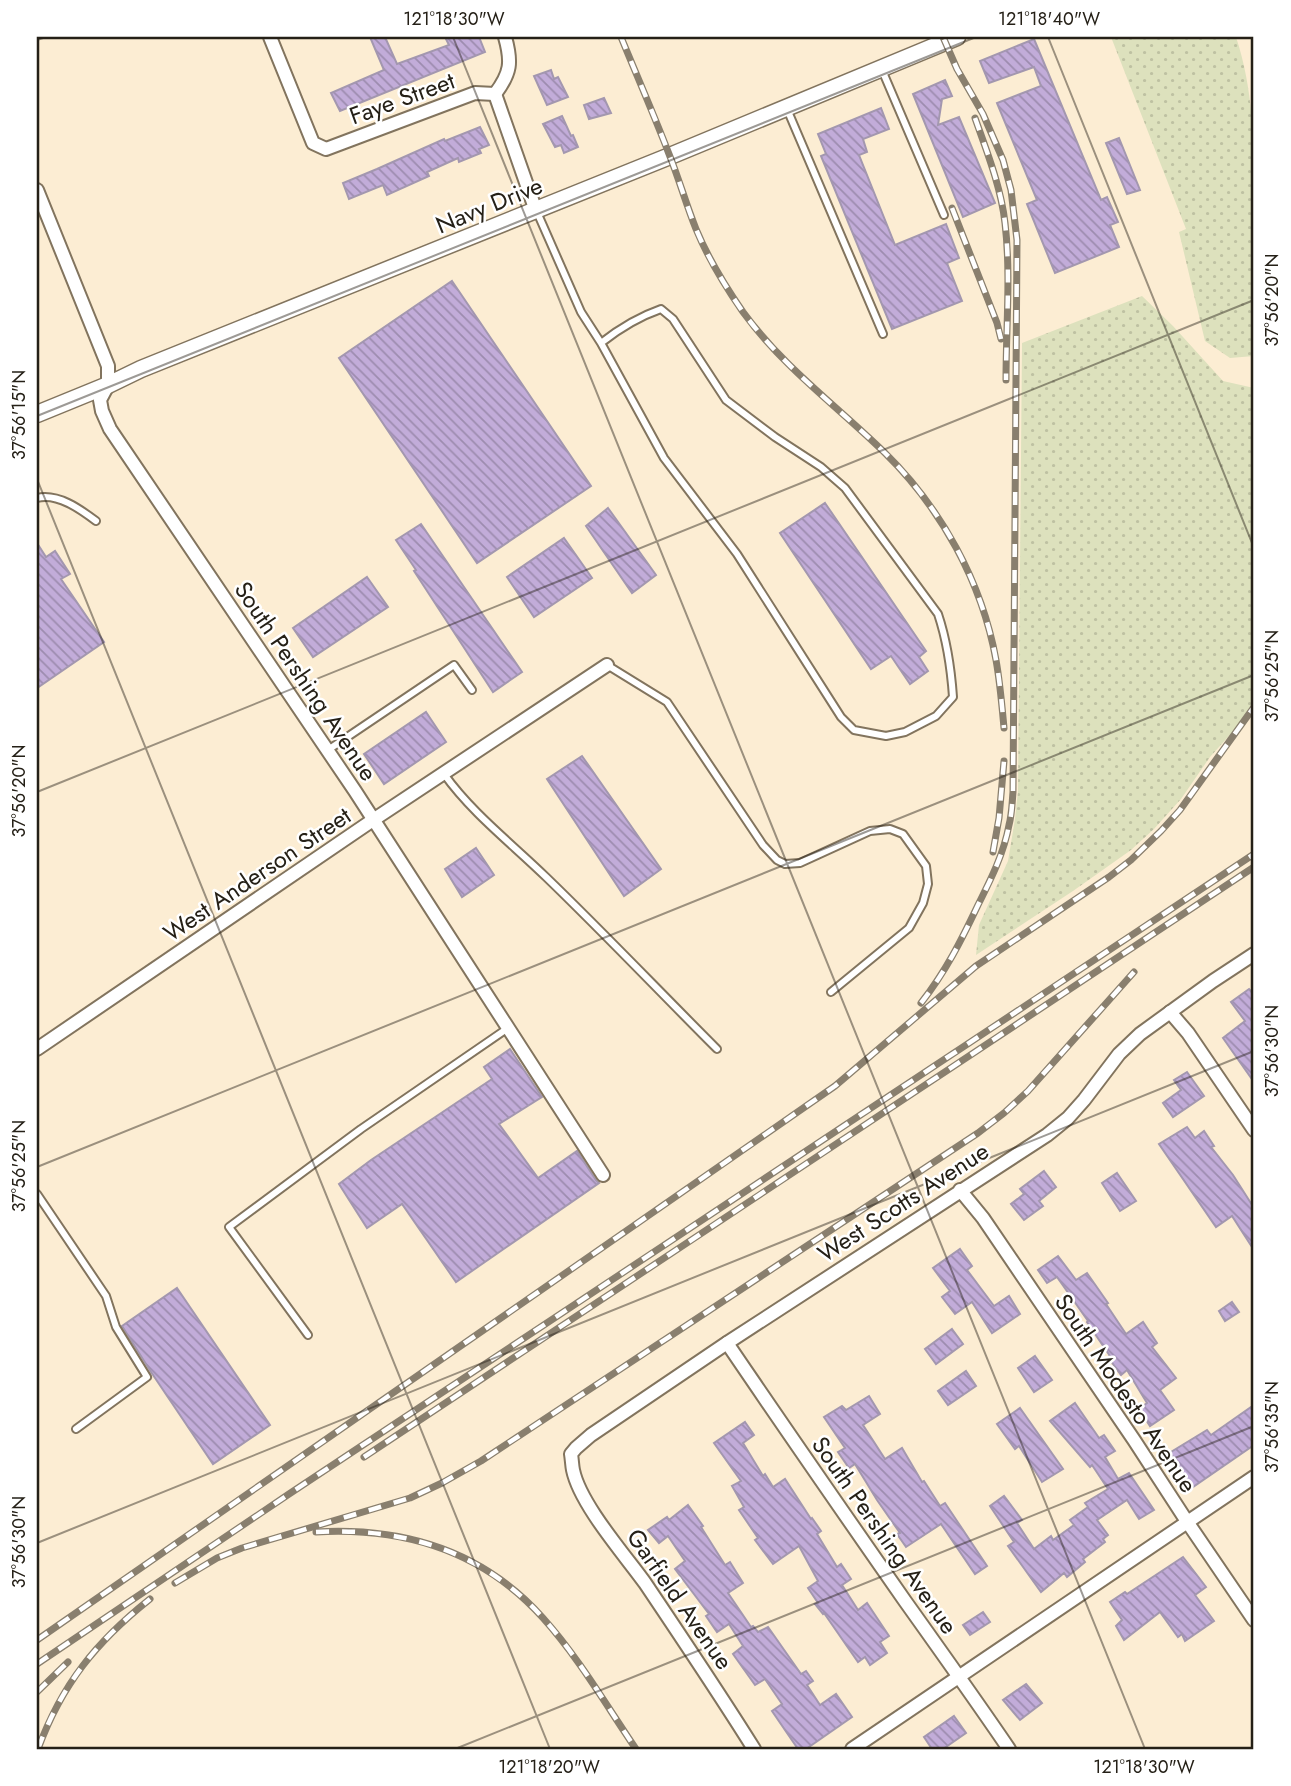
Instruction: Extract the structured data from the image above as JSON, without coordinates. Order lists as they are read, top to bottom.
{
  "streets": {
    "street": [
      "Faye Street",
      "Navy Drive",
      "South Pershing Avenue",
      "West Anderson Street",
      "West Scotts Avenue",
      "South Modesto Avenue",
      "Garfield Avenue"
    ]
  },
  "crossings": [
    ["Navy Drive", "South Pershing Avenue"],
    ["South Pershing Avenue", "West Anderson Street"],
    ["South Pershing Avenue", "West Scotts Avenue"],
    ["West Scotts Avenue", "South Modesto Avenue"],
    ["West Scotts Avenue", "Garfield Avenue"]
  ],
  "coordinates": [
    "121°18'30\"W",
    "121°18'40\"W",
    "37°56'20\"N",
    "37°56'15\"N",
    "37°56'25\"N",
    "37°56'30\"N",
    "37°56'35\"N",
    "121°18'20\"W"
  ]
}
